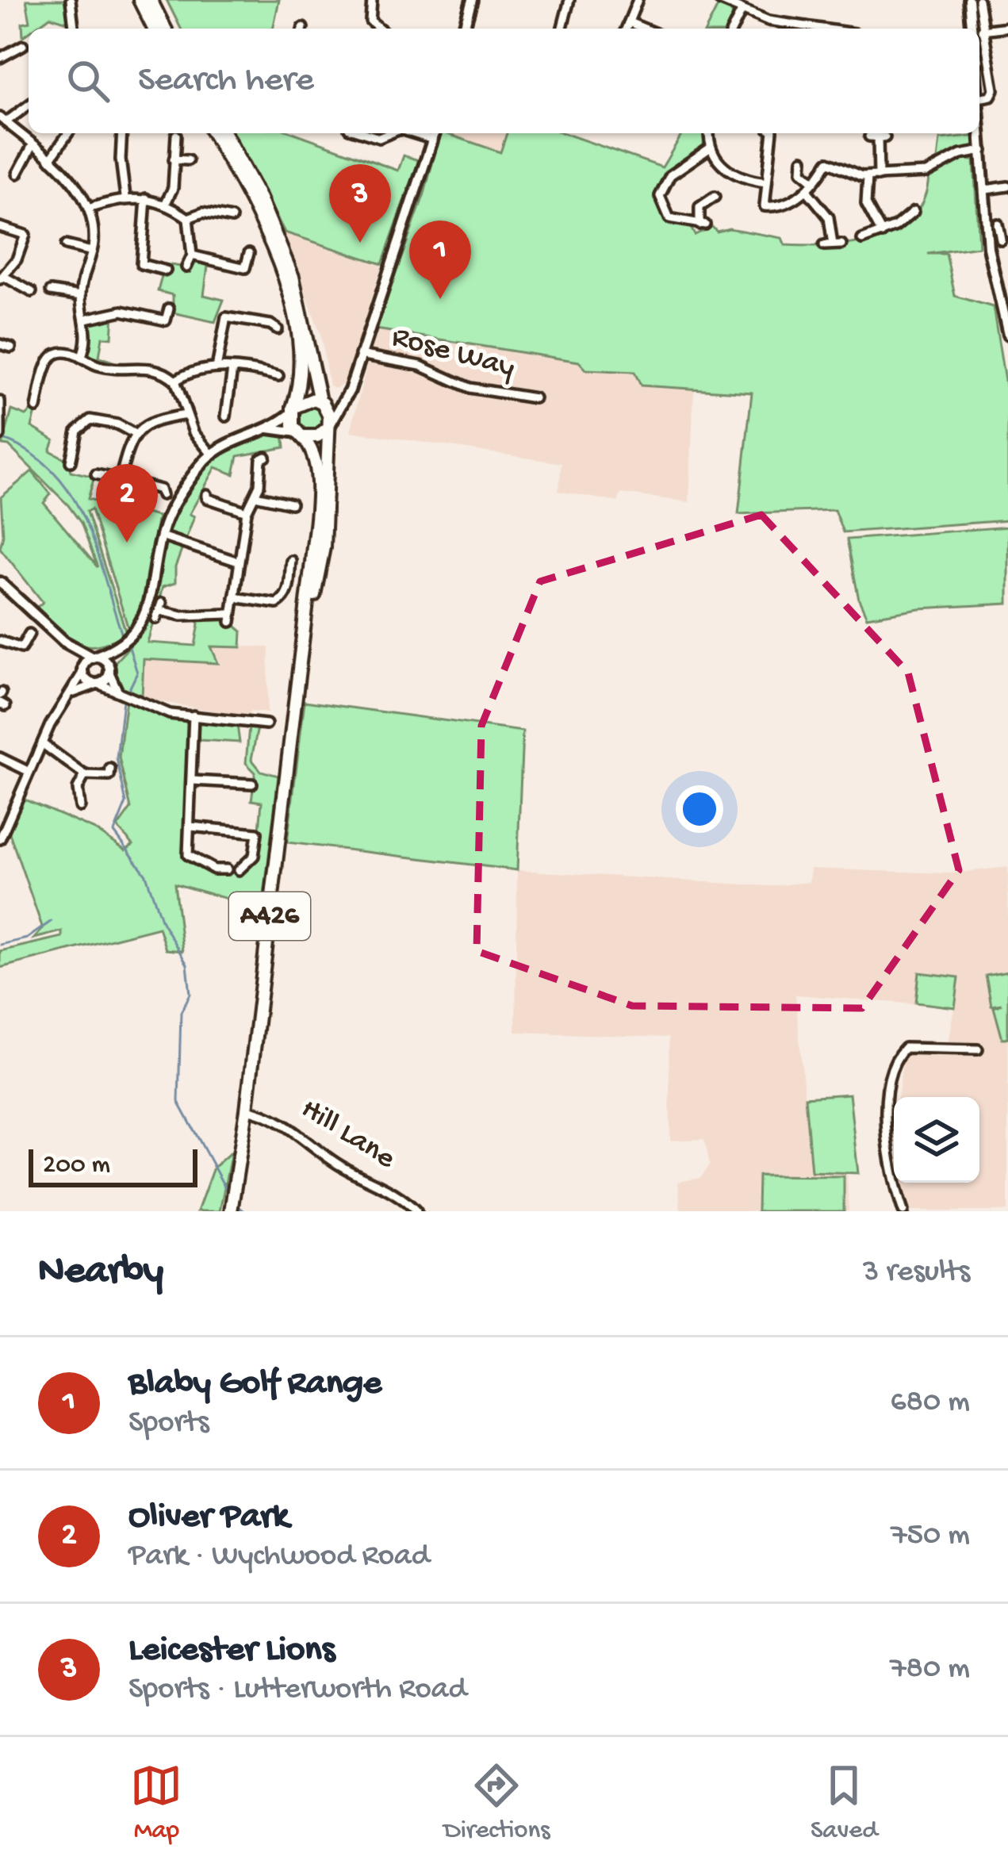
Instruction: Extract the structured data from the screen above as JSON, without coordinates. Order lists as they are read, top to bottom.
{
  "streets": {
    "main road": ["A426"],
    "street": ["Rose Way", "Hill Lane"]
  },
  "crossings": [
    ["A426", "Hill Lane"]
  ],
  "scale_bar": "200 m",
  "page": {
    "search": "Search here",
    "pins": ["3", "1", "2"],
    "scale": "200 m",
    "heading": ["Nearby", "3 results"],
    "list": [
      {
        "mark": "1",
        "name": "Blaby Golf Range",
        "note": "Sports",
        "value": "680 m"
      },
      {
        "mark": "2",
        "name": "Oliver Park",
        "note": "Park · Wychwood Road",
        "value": "750 m"
      },
      {
        "mark": "3",
        "name": "Leicester Lions",
        "note": "Sports · Lutterworth Road",
        "value": "780 m"
      }
    ],
    "nav": ["Map", "Directions", "Saved"]
  }
}
